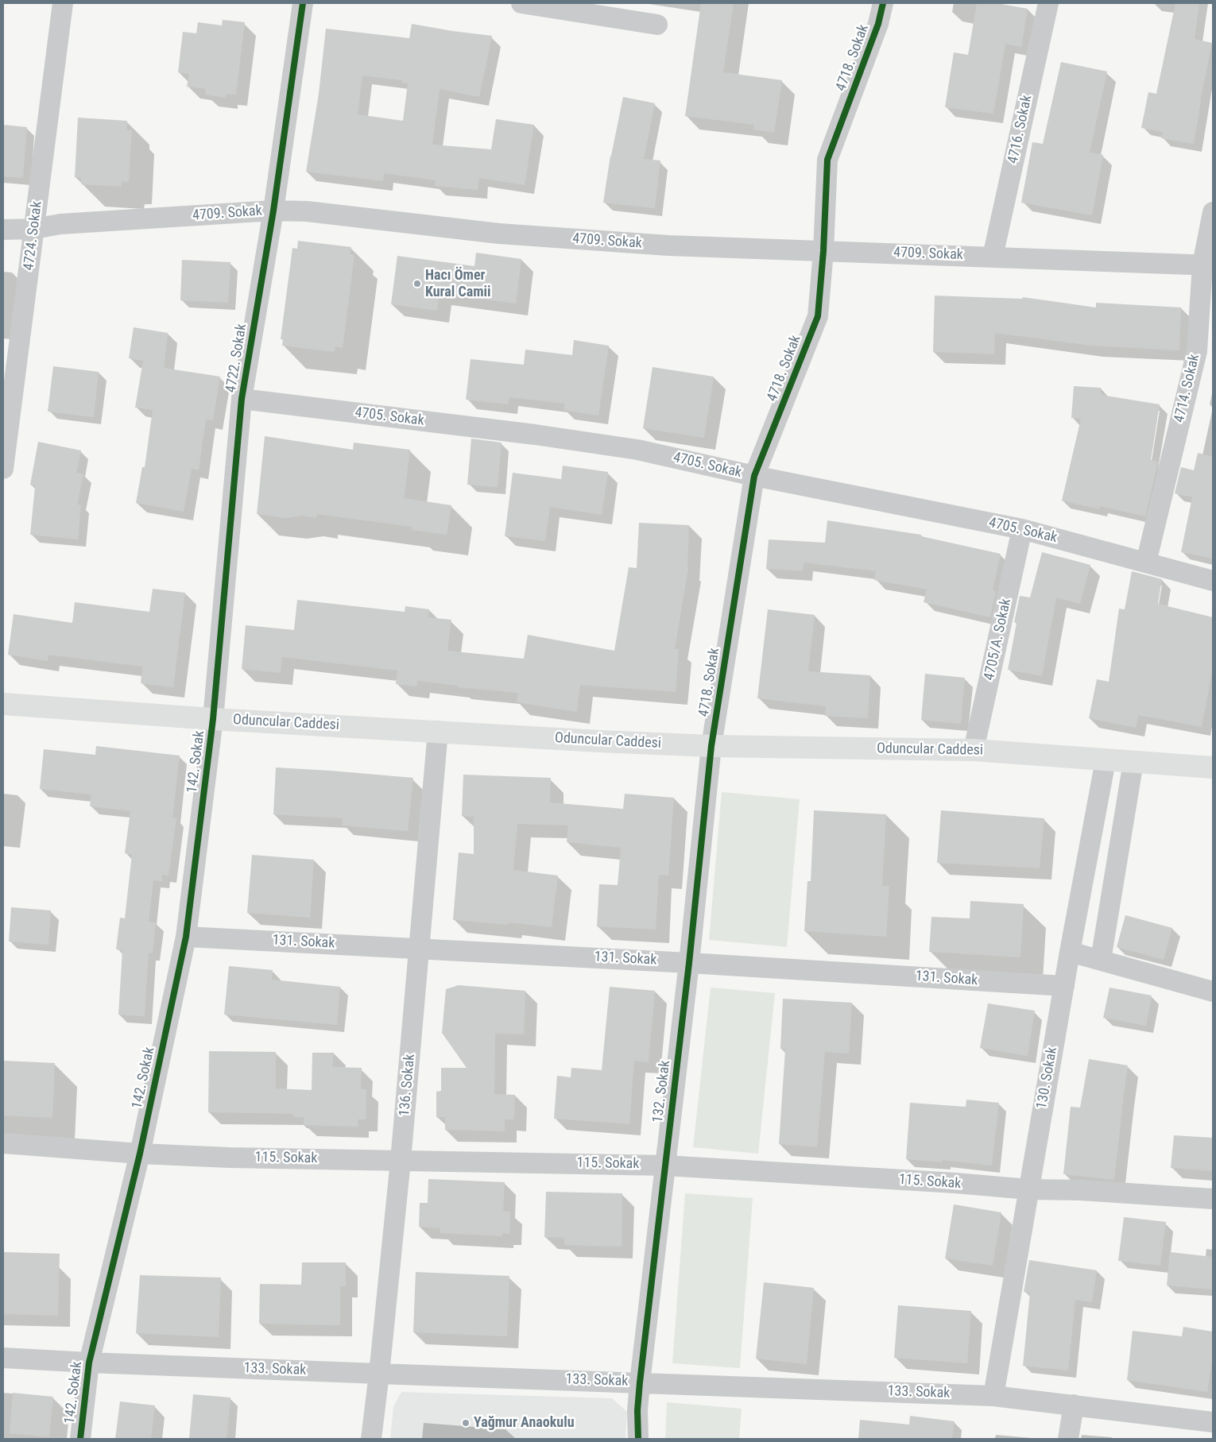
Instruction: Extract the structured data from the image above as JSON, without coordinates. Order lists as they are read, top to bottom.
{
  "streets": {
    "street": [
      "4718. Sokak",
      "4716. Sokak",
      "4709. Sokak",
      "4724. Sokak",
      "4722. Sokak",
      "4714. Sokak",
      "4705. Sokak",
      "4705/A. Sokak",
      "Oduncular Caddesi",
      "142. Sokak",
      "131. Sokak",
      "130. Sokak",
      "136. Sokak",
      "132. Sokak",
      "115. Sokak",
      "133. Sokak"
    ]
  },
  "crossings": [
    ["4718. Sokak", "4709. Sokak"],
    ["4718. Sokak", "4705. Sokak"],
    ["4718. Sokak", "Oduncular Caddesi"],
    ["4718. Sokak", "132. Sokak"],
    ["4716. Sokak", "4709. Sokak"],
    ["4709. Sokak", "4724. Sokak"],
    ["4709. Sokak", "4722. Sokak"],
    ["4709. Sokak", "4714. Sokak"],
    ["4722. Sokak", "4705. Sokak"],
    ["4722. Sokak", "Oduncular Caddesi"],
    ["4722. Sokak", "142. Sokak"],
    ["4714. Sokak", "4705. Sokak"],
    ["4705. Sokak", "4705/A. Sokak"],
    ["4705/A. Sokak", "Oduncular Caddesi"],
    ["Oduncular Caddesi", "142. Sokak"],
    ["Oduncular Caddesi", "130. Sokak"],
    ["Oduncular Caddesi", "136. Sokak"],
    ["Oduncular Caddesi", "132. Sokak"],
    ["142. Sokak", "131. Sokak"],
    ["142. Sokak", "115. Sokak"],
    ["142. Sokak", "133. Sokak"],
    ["131. Sokak", "130. Sokak"],
    ["131. Sokak", "136. Sokak"],
    ["131. Sokak", "132. Sokak"],
    ["130. Sokak", "115. Sokak"],
    ["130. Sokak", "133. Sokak"],
    ["136. Sokak", "115. Sokak"],
    ["136. Sokak", "133. Sokak"],
    ["132. Sokak", "115. Sokak"],
    ["132. Sokak", "133. Sokak"]
  ],
  "places": ["Hacı Ömer Kural Camii", "Yağmur Anaokulu"]
}
